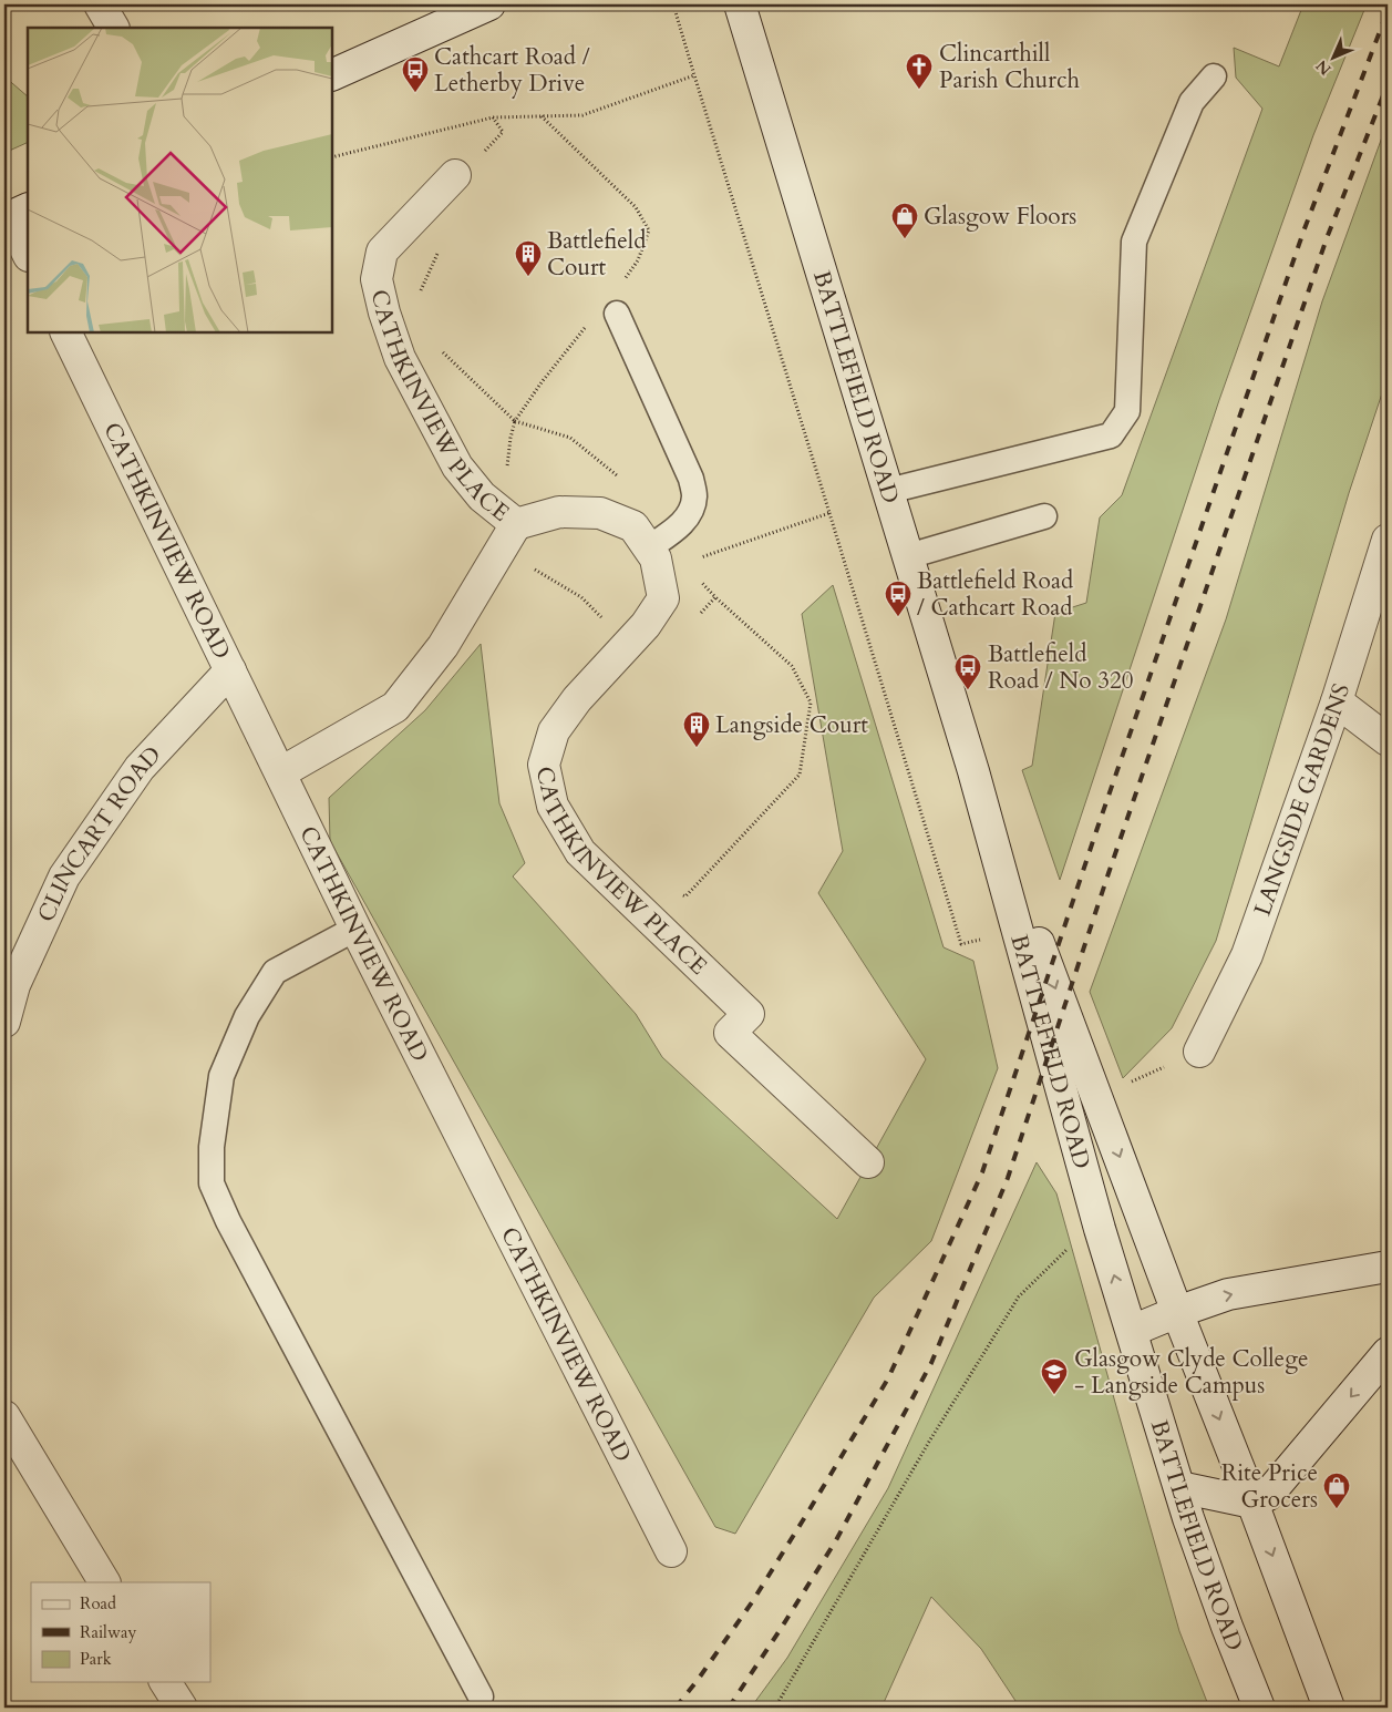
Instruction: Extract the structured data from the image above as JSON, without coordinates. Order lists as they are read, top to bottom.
{
  "streets": {
    "street": [
      "BATTLEFIELD ROAD",
      "CATHKINVIEW PLACE",
      "CATHKINVIEW ROAD",
      "LANGSIDE GARDENS",
      "CLINCART ROAD"
    ]
  },
  "crossings": [
    ["CATHKINVIEW PLACE", "CATHKINVIEW ROAD"],
    ["CATHKINVIEW ROAD", "CLINCART ROAD"]
  ],
  "places": {
    "church": ["Clincarthill Parish Church"],
    "bus stop": ["Cathcart Road / Letherby Drive", "Battlefield Road / Cathcart Road", "Battlefield Road / No 320"],
    "shop": ["Glasgow Floors", "Rite Price Grocers"],
    "building": ["Battlefield Court", "Langside Court"],
    "school or university": ["Glasgow Clyde College - Langside Campus"]
  },
  "legend": ["Road", "Railway", "Park"],
  "north": "bottom left"
}
